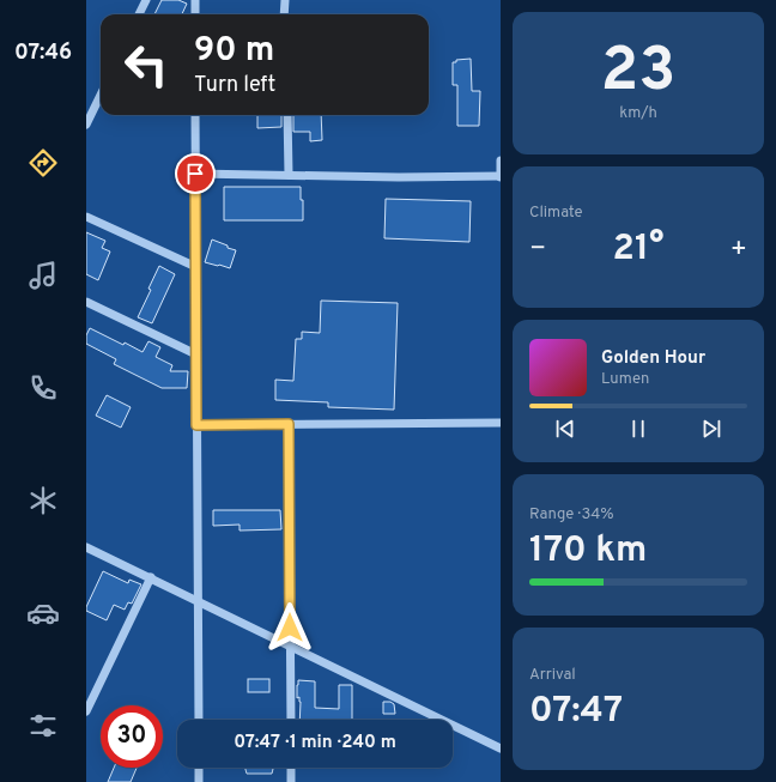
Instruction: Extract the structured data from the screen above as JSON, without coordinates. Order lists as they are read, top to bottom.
{
  "page": {
    "tabs": "07:46",
    "tile": [
      ["23", "km/h"],
      "Climate",
      ["Range · 34%", "170 km"],
      ["Arrival", "07:47"]
    ],
    "turn": ["90 m", "Turn left"],
    "heat": ["−", "21°", "+"],
    "song": ["Golden Hour", "Lumen"],
    "limit": "30",
    "trip": "07:47 · 1 min · 240 m"
  }
}
